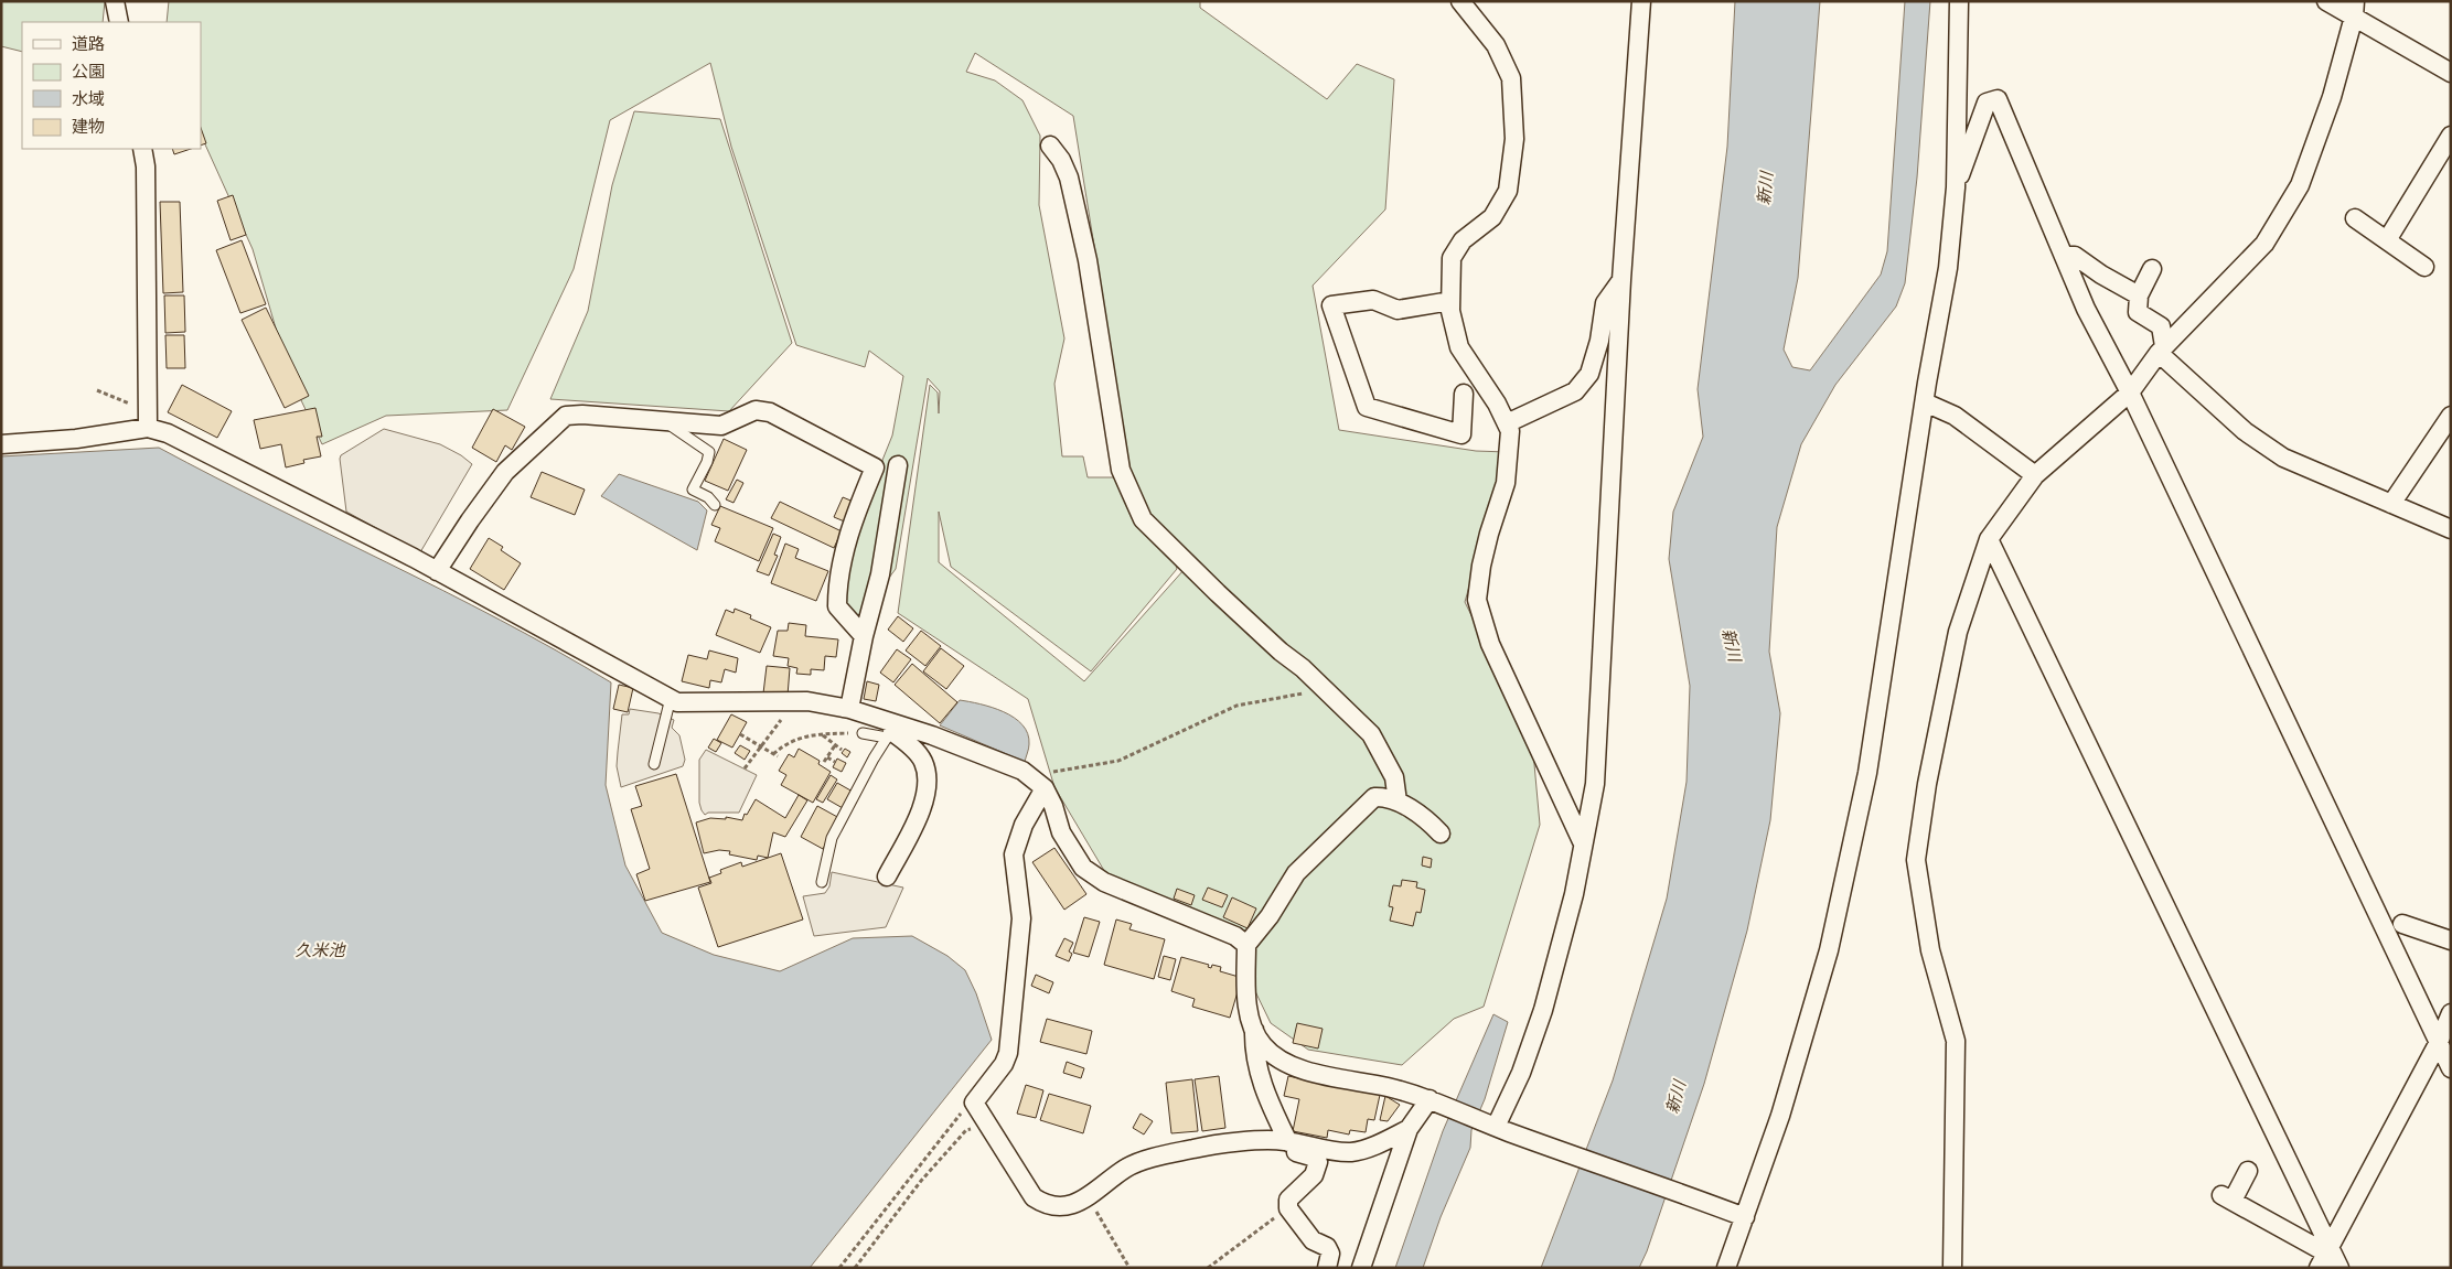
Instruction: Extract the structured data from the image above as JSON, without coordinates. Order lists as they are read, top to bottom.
{
  "water": ["新川", "久米池"],
  "legend": [
    "道路",
    "公園",
    "水域",
    "建物"
  ]
}
